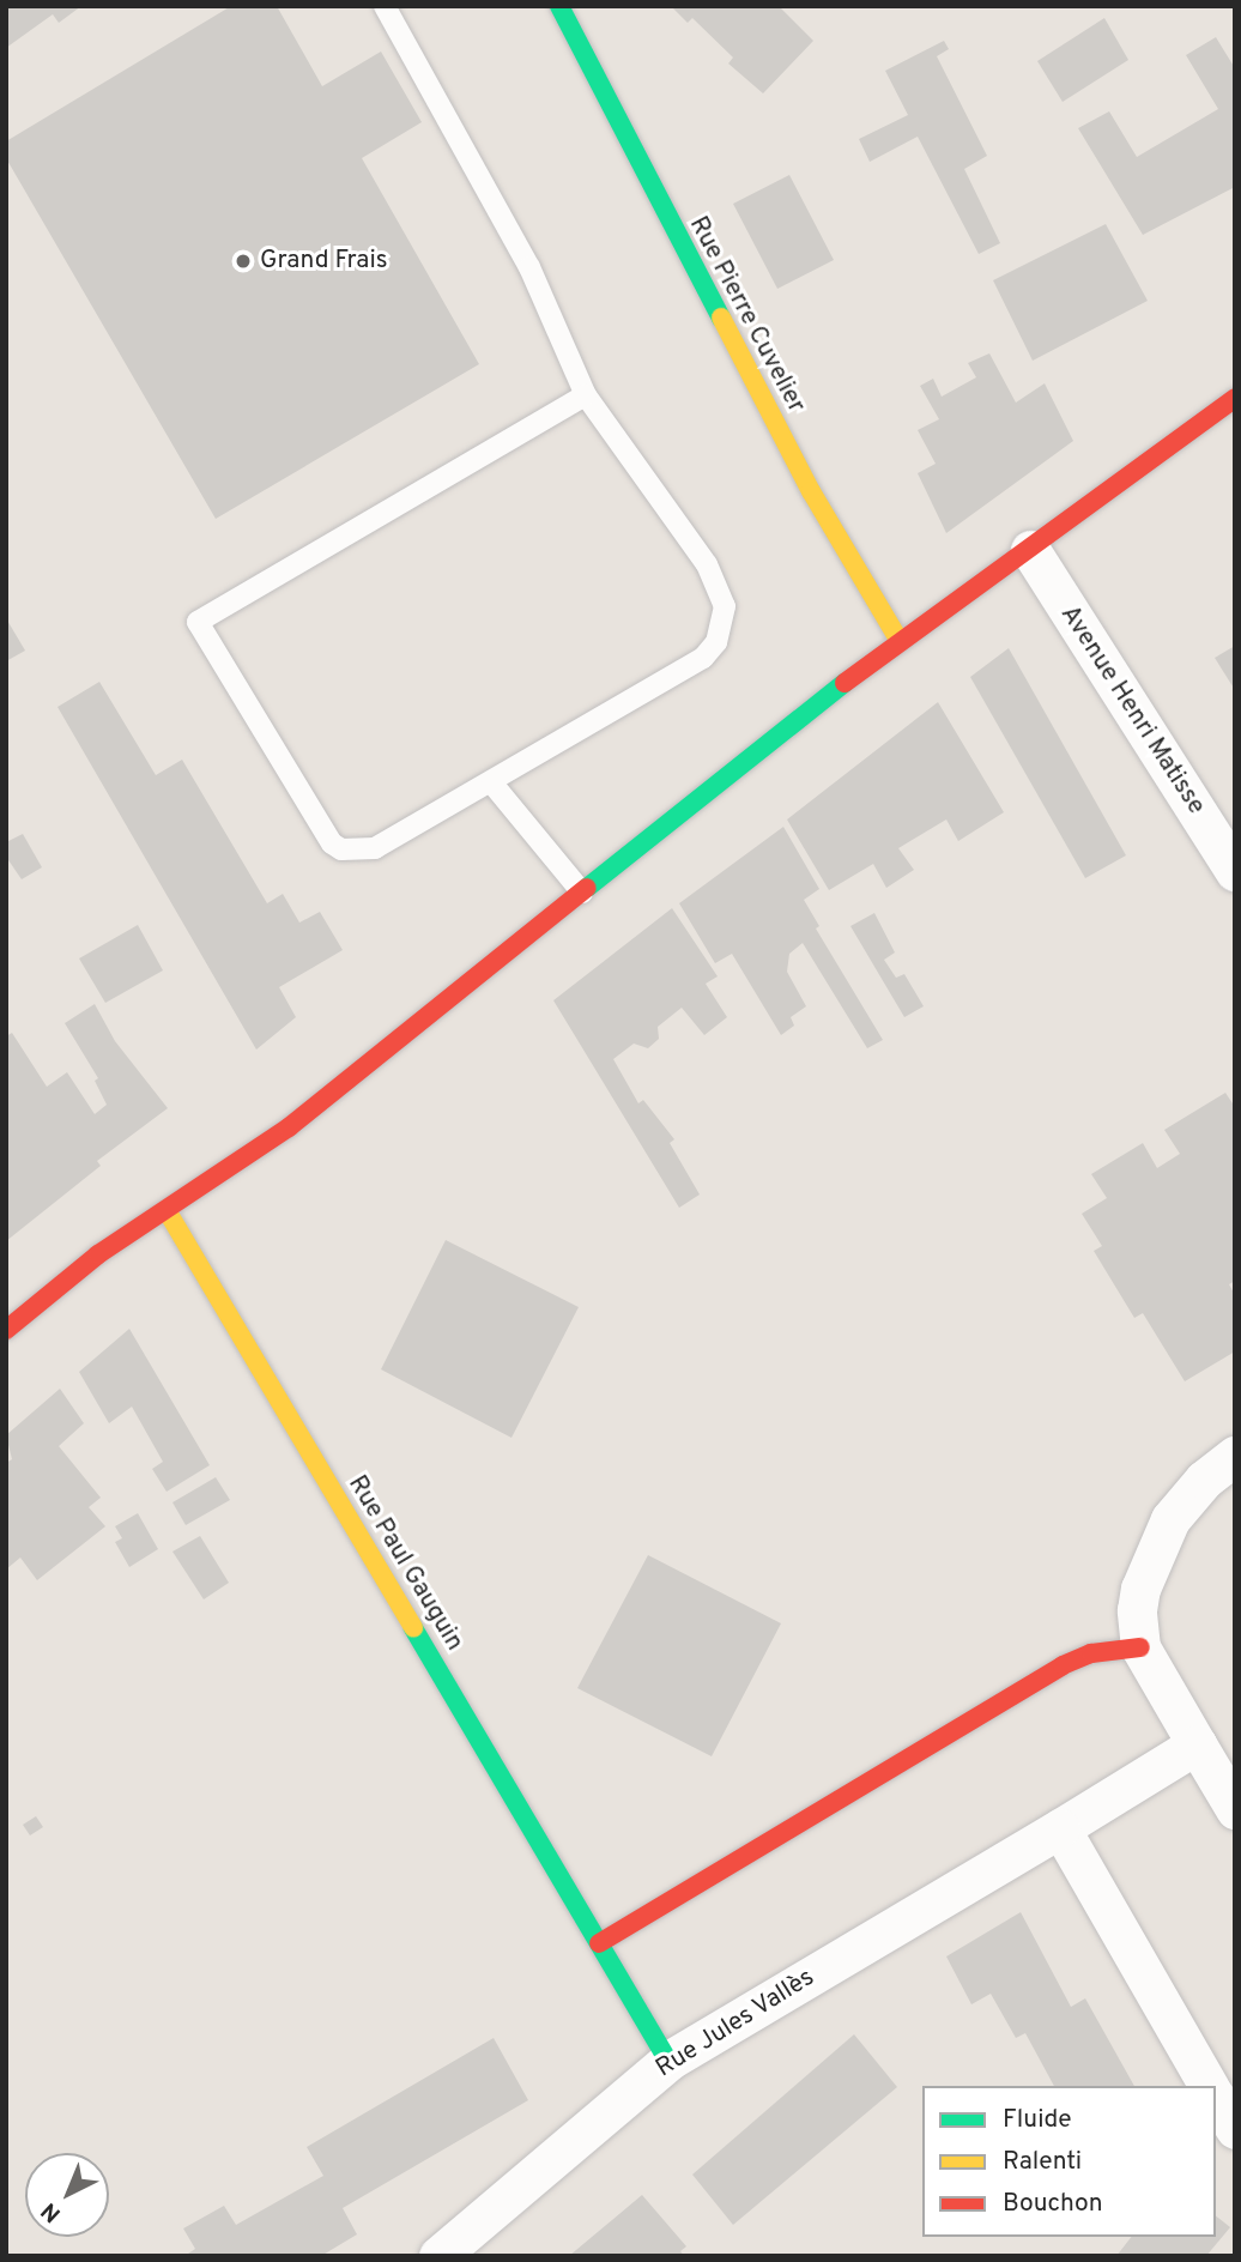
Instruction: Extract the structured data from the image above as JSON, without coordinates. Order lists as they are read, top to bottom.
{
  "streets": {
    "street": [
      "Rue Pierre Cuvelier",
      "Avenue Henri Matisse",
      "Rue Paul Gauguin",
      "Rue Jules Vallès"
    ]
  },
  "crossings": [
    ["Rue Paul Gauguin", "Rue Jules Vallès"]
  ],
  "places": ["Grand Frais"],
  "legend": ["Fluide", "Ralenti", "Bouchon"],
  "north": "bottom left"
}
